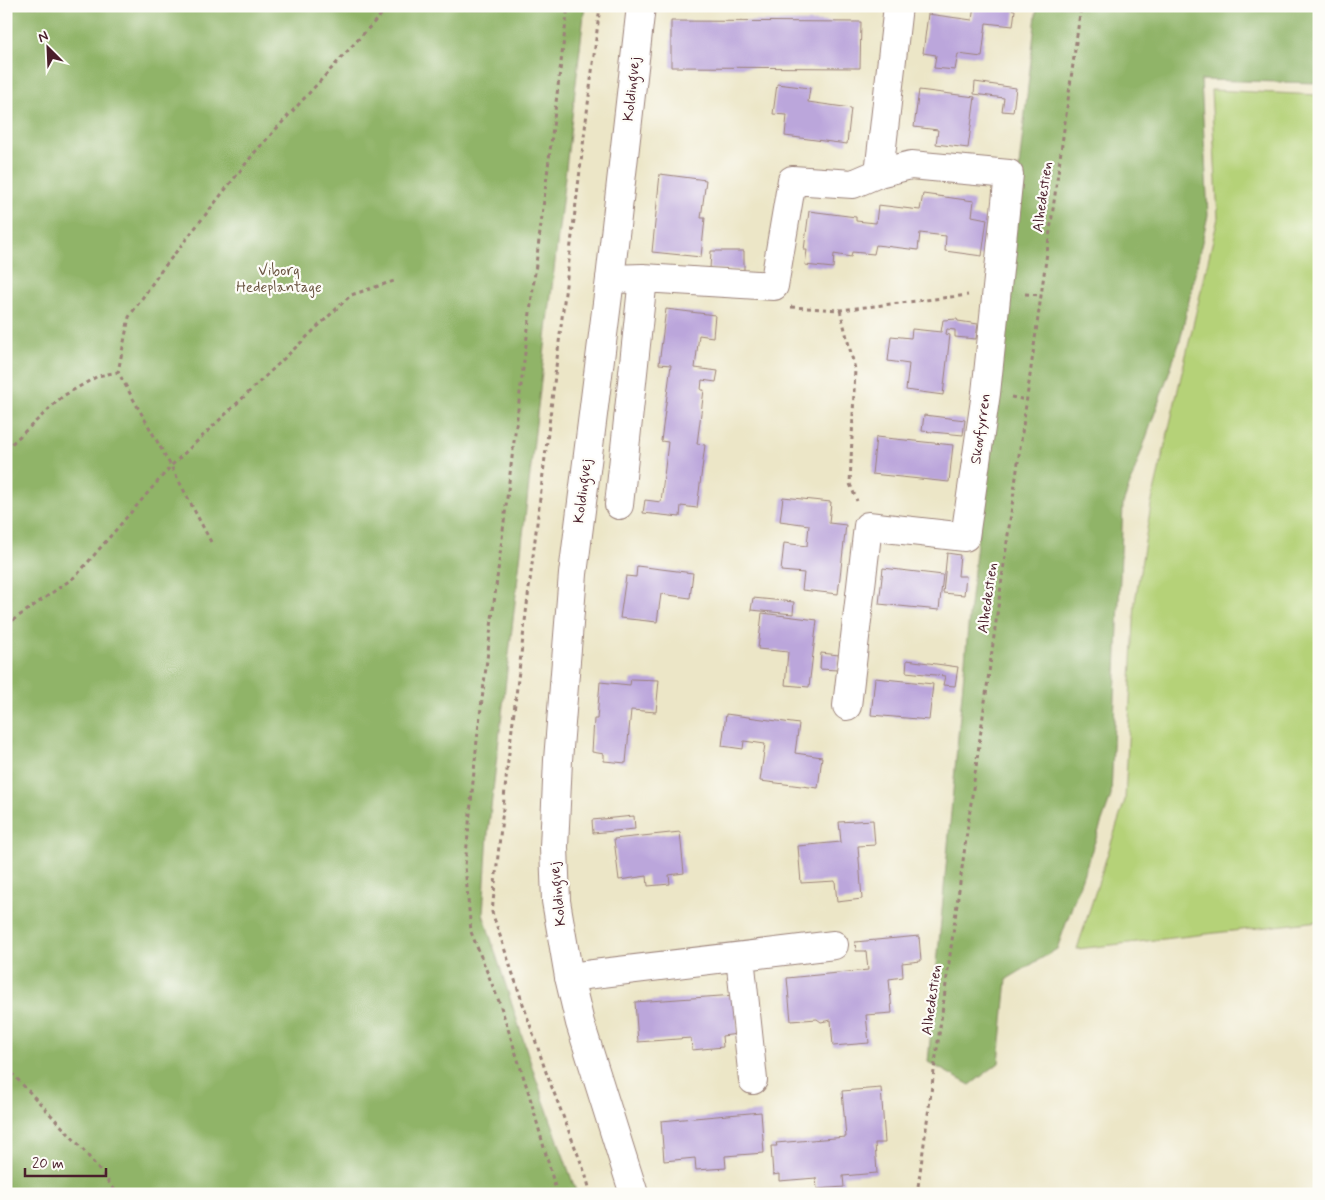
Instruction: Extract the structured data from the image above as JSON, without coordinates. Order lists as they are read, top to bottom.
{
  "streets": {
    "street": ["Koldingvej", "Skovfyrren"],
    "path": ["Alhedestien"]
  },
  "parks": ["Viborg Hedeplantage"],
  "scale_bar": "20 m",
  "north": "top left"
}
